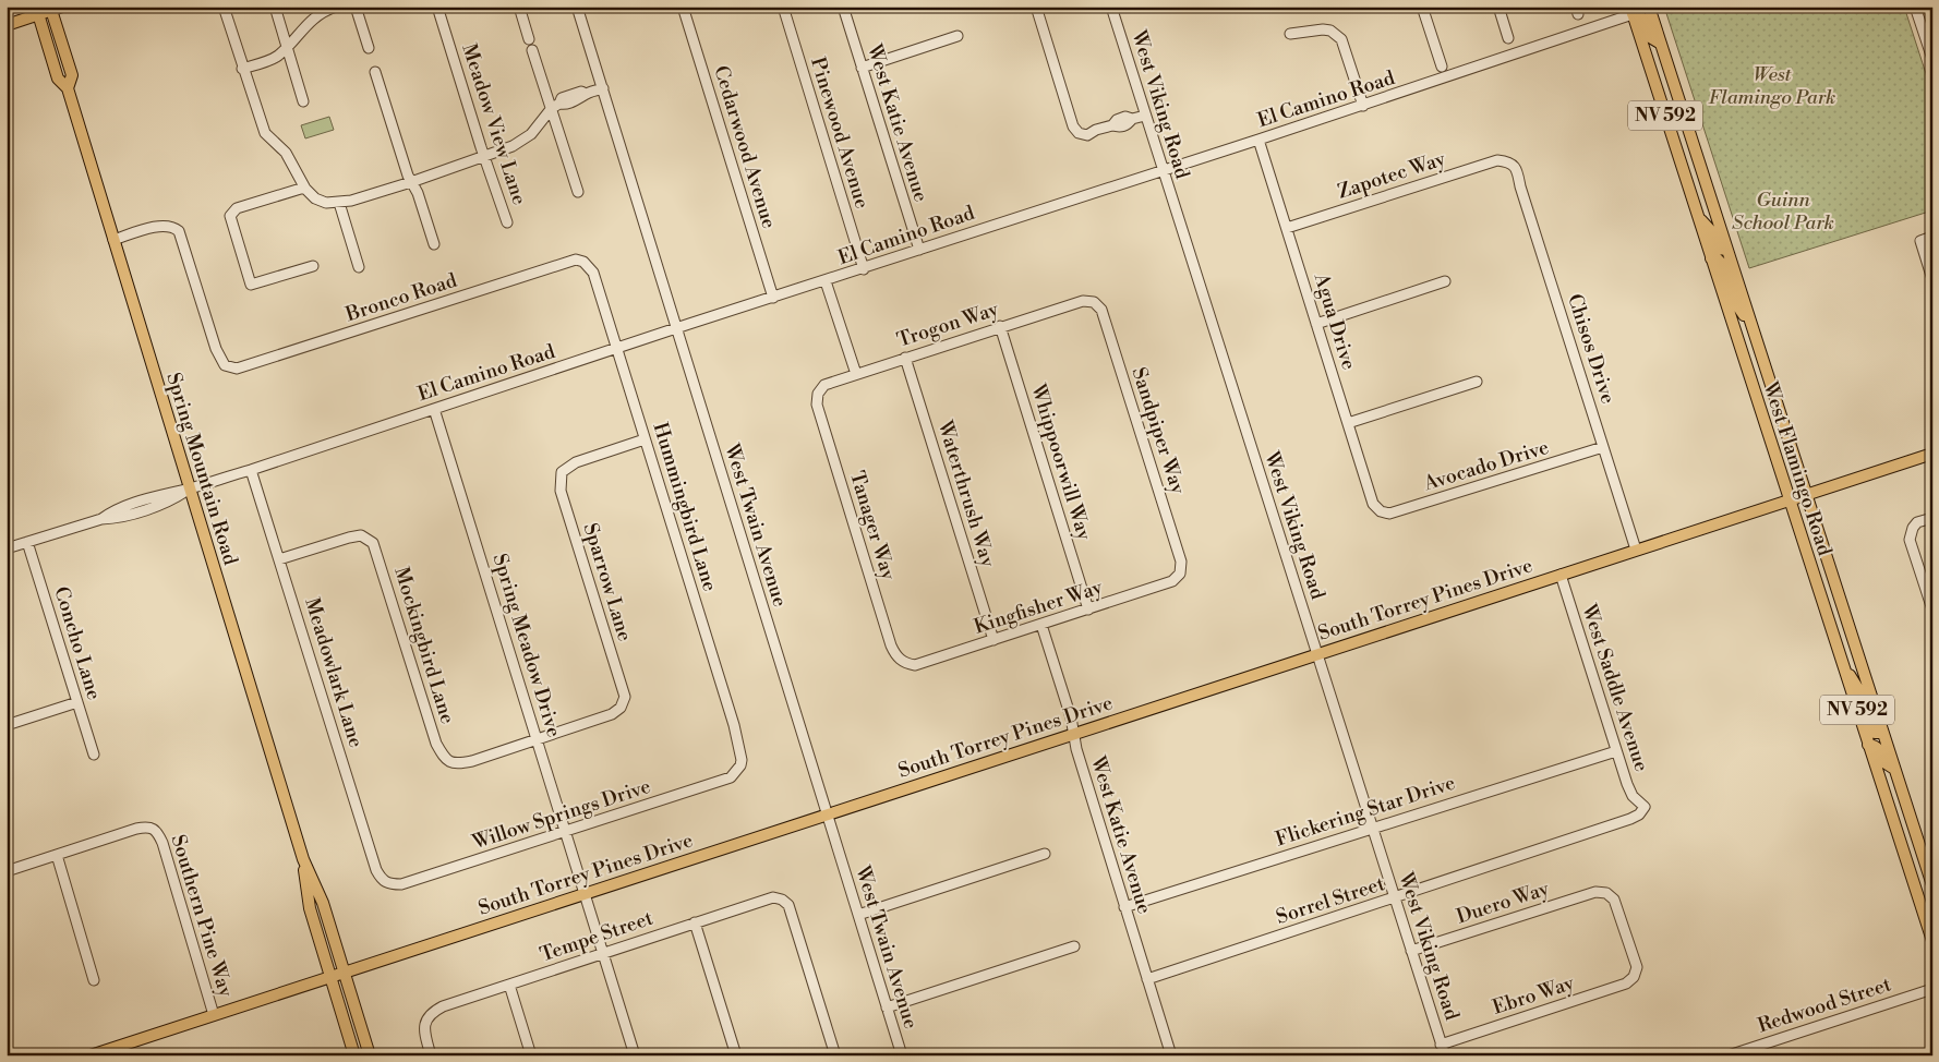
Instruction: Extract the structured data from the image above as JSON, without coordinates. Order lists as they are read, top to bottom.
{
  "streets": {
    "main road": [
      "NV 592",
      "Spring Mountain Road",
      "West Flamingo Road",
      "South Torrey Pines Drive"
    ],
    "street": [
      "El Camino Road",
      "West Viking Road",
      "West Katie Avenue",
      "Meadow View Lane",
      "Pinewood Avenue",
      "Cedarwood Avenue",
      "Zapotec Way",
      "Bronco Road",
      "Agua Drive",
      "Trogon Way",
      "Chisos Drive",
      "Sandpiper Way",
      "Whippoorwill Way",
      "Avocado Drive",
      "Waterthrush Way",
      "Hummingbird Lane",
      "West Twain Avenue",
      "Tanager Way",
      "Sparrow Lane",
      "Kingfisher Way",
      "Concho Lane",
      "Mockingbird Lane",
      "Spring Meadow Drive",
      "Meadowlark Lane",
      "West Saddle Avenue",
      "Flickering Star Drive",
      "Willow Springs Drive",
      "Sorrel Street",
      "Duero Way",
      "Southern Pine Way",
      "Tempe Street",
      "Ebro Way",
      "Redwood Street"
    ]
  },
  "crossings": [
    ["El Camino Road", "West Viking Road"],
    ["El Camino Road", "West Katie Avenue"],
    ["El Camino Road", "Pinewood Avenue"],
    ["El Camino Road", "Cedarwood Avenue"],
    ["El Camino Road", "Agua Drive"],
    ["El Camino Road", "Spring Mountain Road"],
    ["El Camino Road", "West Flamingo Road"],
    ["El Camino Road", "Hummingbird Lane"],
    ["El Camino Road", "West Twain Avenue"],
    ["El Camino Road", "Concho Lane"],
    ["El Camino Road", "Spring Meadow Drive"],
    ["El Camino Road", "Meadowlark Lane"],
    ["West Viking Road", "South Torrey Pines Drive"],
    ["West Viking Road", "Flickering Star Drive"],
    ["West Viking Road", "Sorrel Street"],
    ["West Viking Road", "Duero Way"],
    ["West Viking Road", "Ebro Way"],
    ["West Katie Avenue", "South Torrey Pines Drive"],
    ["West Katie Avenue", "Kingfisher Way"],
    ["West Katie Avenue", "Flickering Star Drive"],
    ["West Katie Avenue", "Sorrel Street"],
    ["Zapotec Way", "Agua Drive"],
    ["Zapotec Way", "Chisos Drive"],
    ["Bronco Road", "Spring Mountain Road"],
    ["Bronco Road", "Hummingbird Lane"],
    ["Agua Drive", "Avocado Drive"],
    ["Trogon Way", "Sandpiper Way"],
    ["Trogon Way", "Whippoorwill Way"],
    ["Trogon Way", "Waterthrush Way"],
    ["Trogon Way", "Tanager Way"],
    ["Chisos Drive", "Avocado Drive"],
    ["Chisos Drive", "South Torrey Pines Drive"],
    ["Sandpiper Way", "Kingfisher Way"],
    ["Whippoorwill Way", "Kingfisher Way"],
    ["Spring Mountain Road", "South Torrey Pines Drive"],
    ["West Flamingo Road", "South Torrey Pines Drive"],
    ["Waterthrush Way", "Kingfisher Way"],
    ["Hummingbird Lane", "Sparrow Lane"],
    ["Hummingbird Lane", "Willow Springs Drive"],
    ["West Twain Avenue", "South Torrey Pines Drive"],
    ["Tanager Way", "Kingfisher Way"],
    ["Sparrow Lane", "Mockingbird Lane"],
    ["Sparrow Lane", "Spring Meadow Drive"],
    ["South Torrey Pines Drive", "Spring Meadow Drive"],
    ["South Torrey Pines Drive", "West Saddle Avenue"],
    ["South Torrey Pines Drive", "Southern Pine Way"],
    ["Mockingbird Lane", "Spring Meadow Drive"],
    ["Mockingbird Lane", "Meadowlark Lane"],
    ["Spring Meadow Drive", "Willow Springs Drive"],
    ["Spring Meadow Drive", "Tempe Street"],
    ["Meadowlark Lane", "Willow Springs Drive"],
    ["West Saddle Avenue", "Flickering Star Drive"],
    ["West Saddle Avenue", "Sorrel Street"],
    ["Duero Way", "Ebro Way"]
  ],
  "parks": ["West Flamingo Park", "Guinn School Park"]
}
